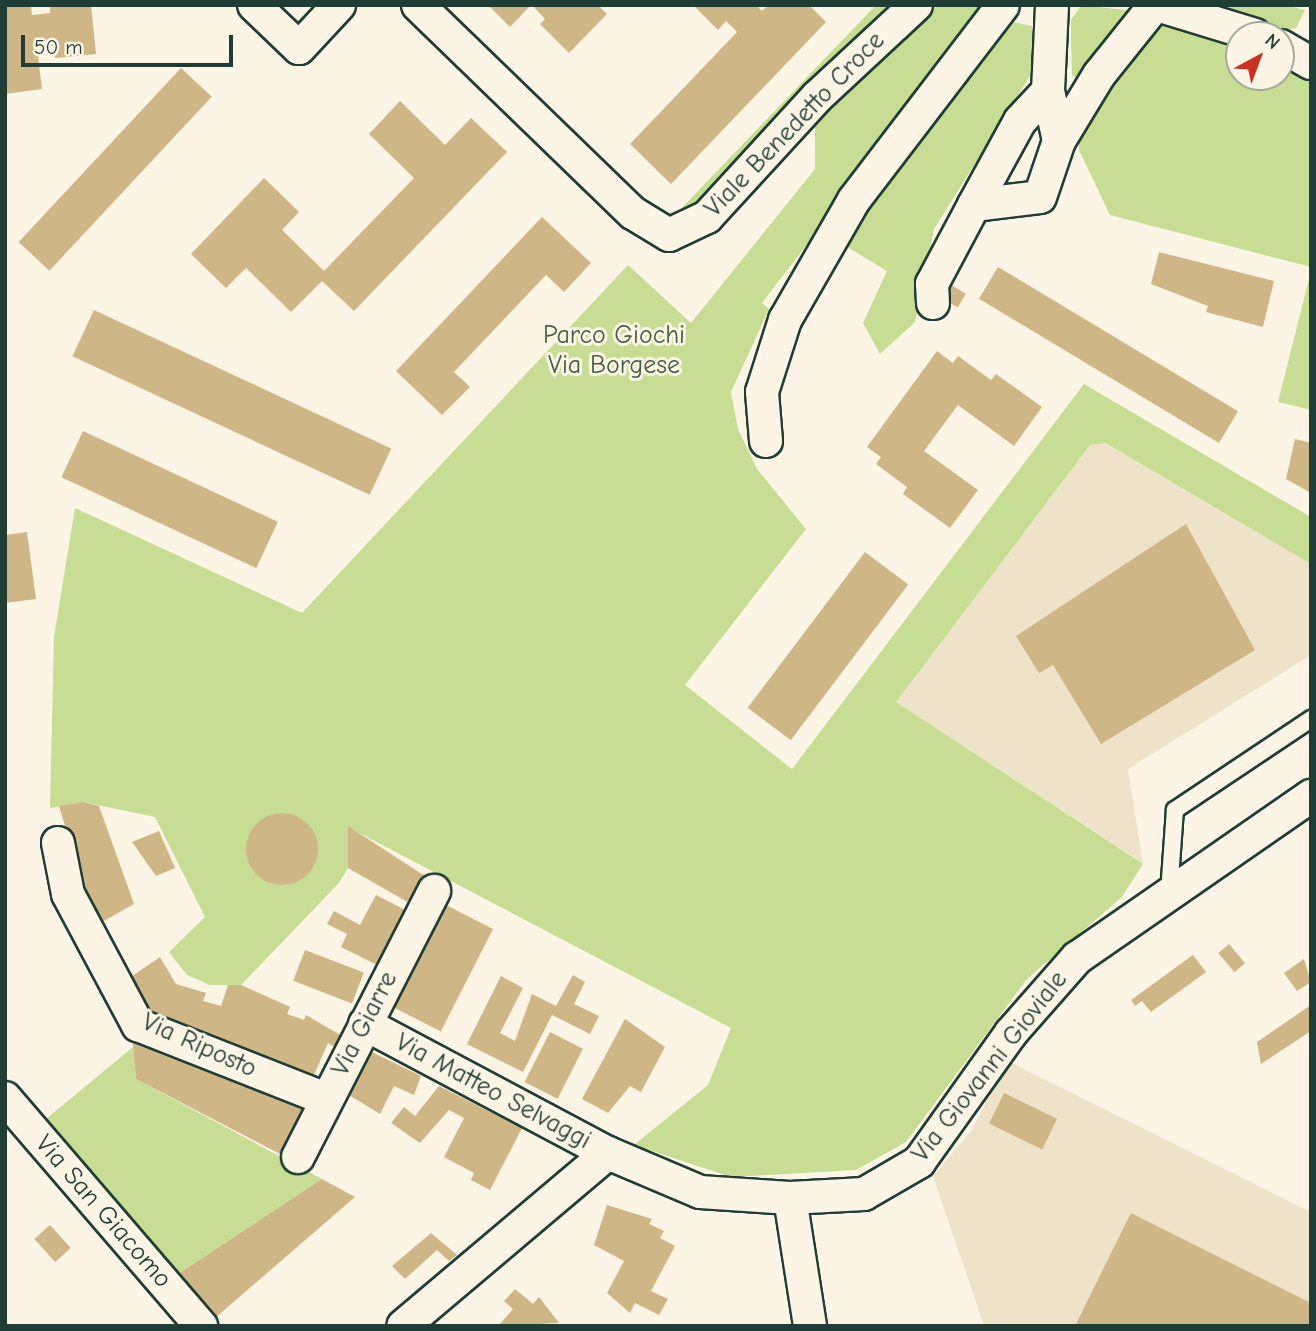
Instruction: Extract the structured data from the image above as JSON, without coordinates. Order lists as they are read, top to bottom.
{
  "streets": {
    "street": [
      "Viale Benedetto Croce",
      "Via Giarre",
      "Via Riposto",
      "Via Giovanni Gioviale",
      "Via Matteo Selvaggi",
      "Via San Giacomo"
    ]
  },
  "crossings": [
    ["Via Giarre", "Via Riposto"],
    ["Via Giarre", "Via Matteo Selvaggi"],
    ["Via Giovanni Gioviale", "Via Matteo Selvaggi"]
  ],
  "parks": ["Parco Giochi Via Borgese"],
  "scale_bar": "50 m",
  "north": "top right"
}
